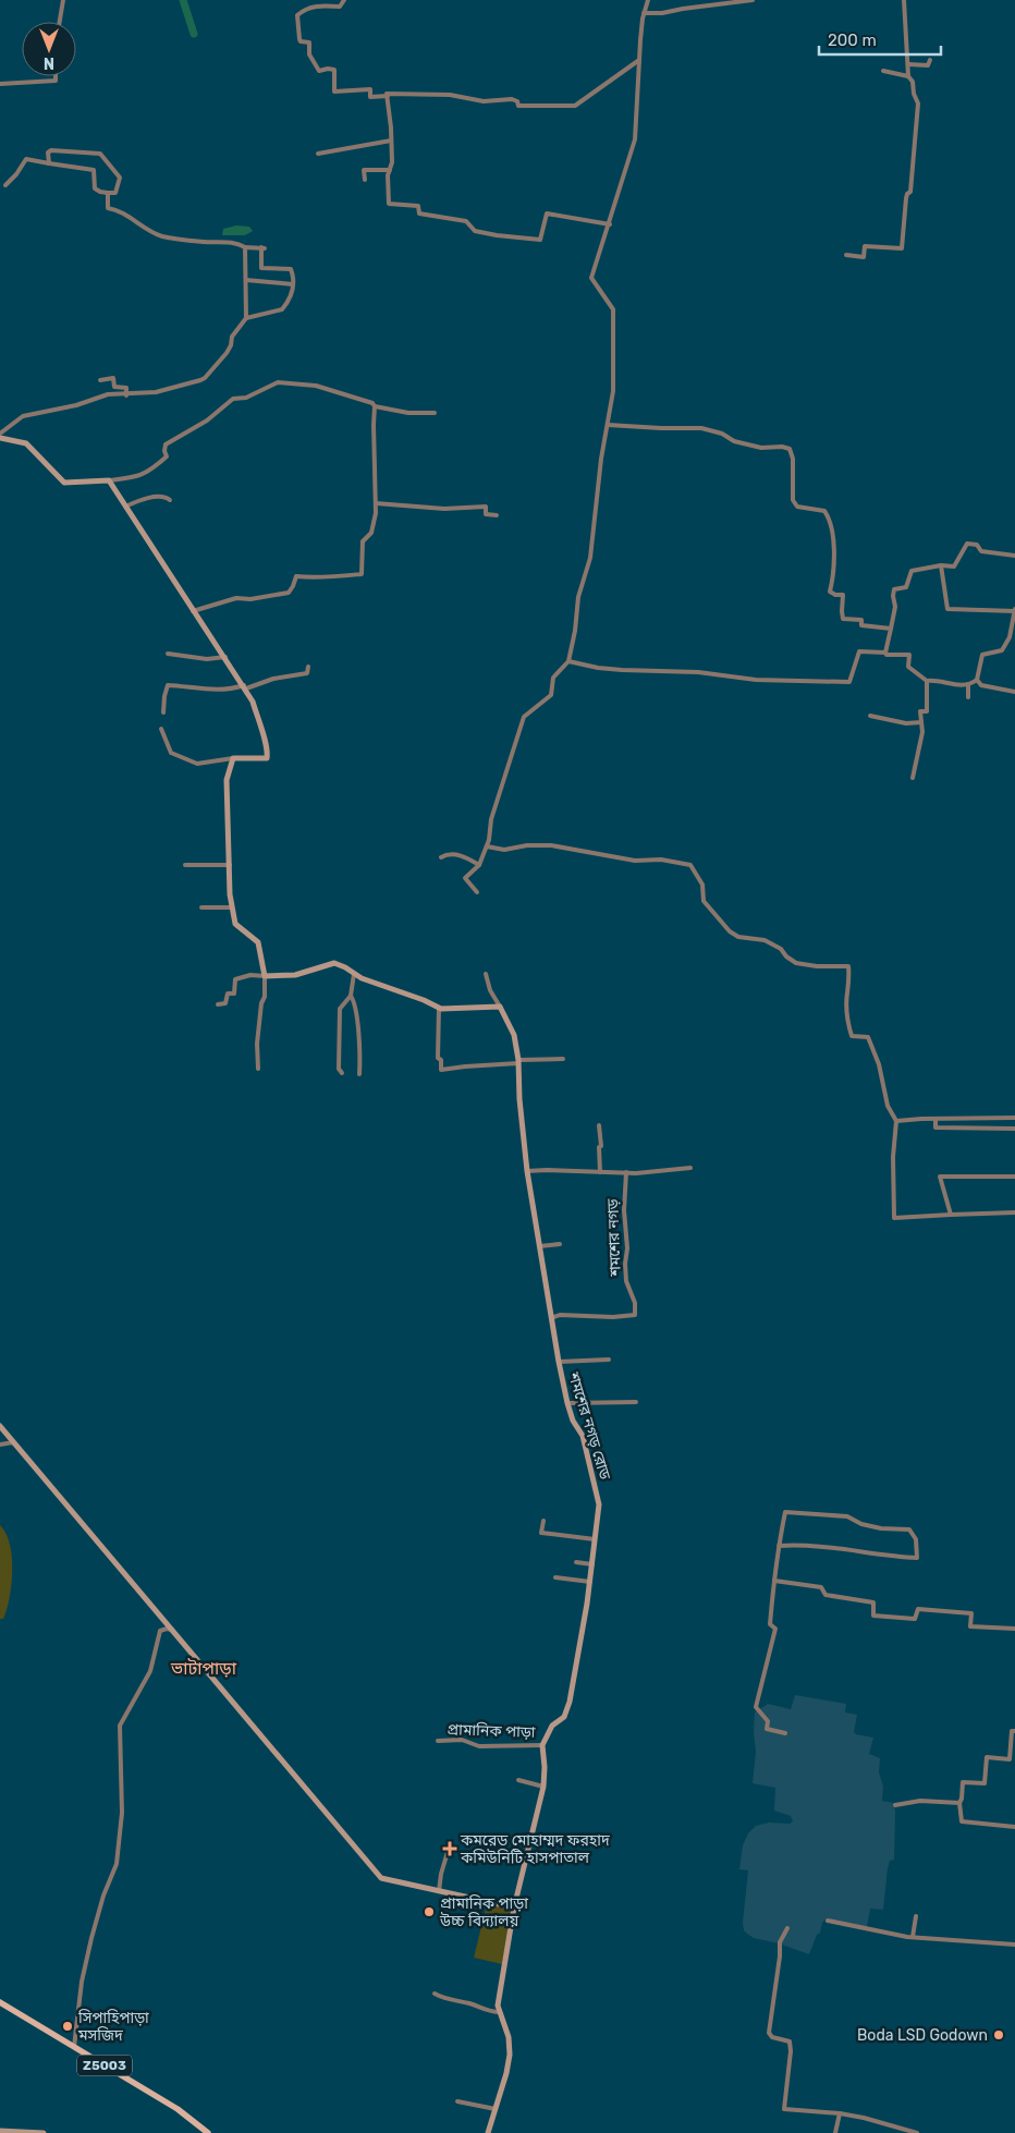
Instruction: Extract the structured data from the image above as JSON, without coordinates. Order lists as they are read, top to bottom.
{
  "streets": {
    "main road": ["Z5003"],
    "street": ["শমশের নগড়", "শমশের নগড় রোড", "প্রামানিক পাড়া"]
  },
  "crossings": [
    ["শমশের নগড়", "শমশের নগড় রোড"],
    ["শমশের নগড় রোড", "প্রামানিক পাড়া"]
  ],
  "districts": ["ভাটাপাড়া"],
  "places": {
    "health": ["কমরেড মোহাম্মদ ফরহাদ কমিউনিটি হাসপাতাল"],
    "other": ["প্রামানিক পাড়া উচ্চ বিদ্যালয়", "সিপাহিপাড়া মসজিদ", "Boda LSD Godown"]
  },
  "scale_bar": "200 m",
  "north": "bottom"
}
